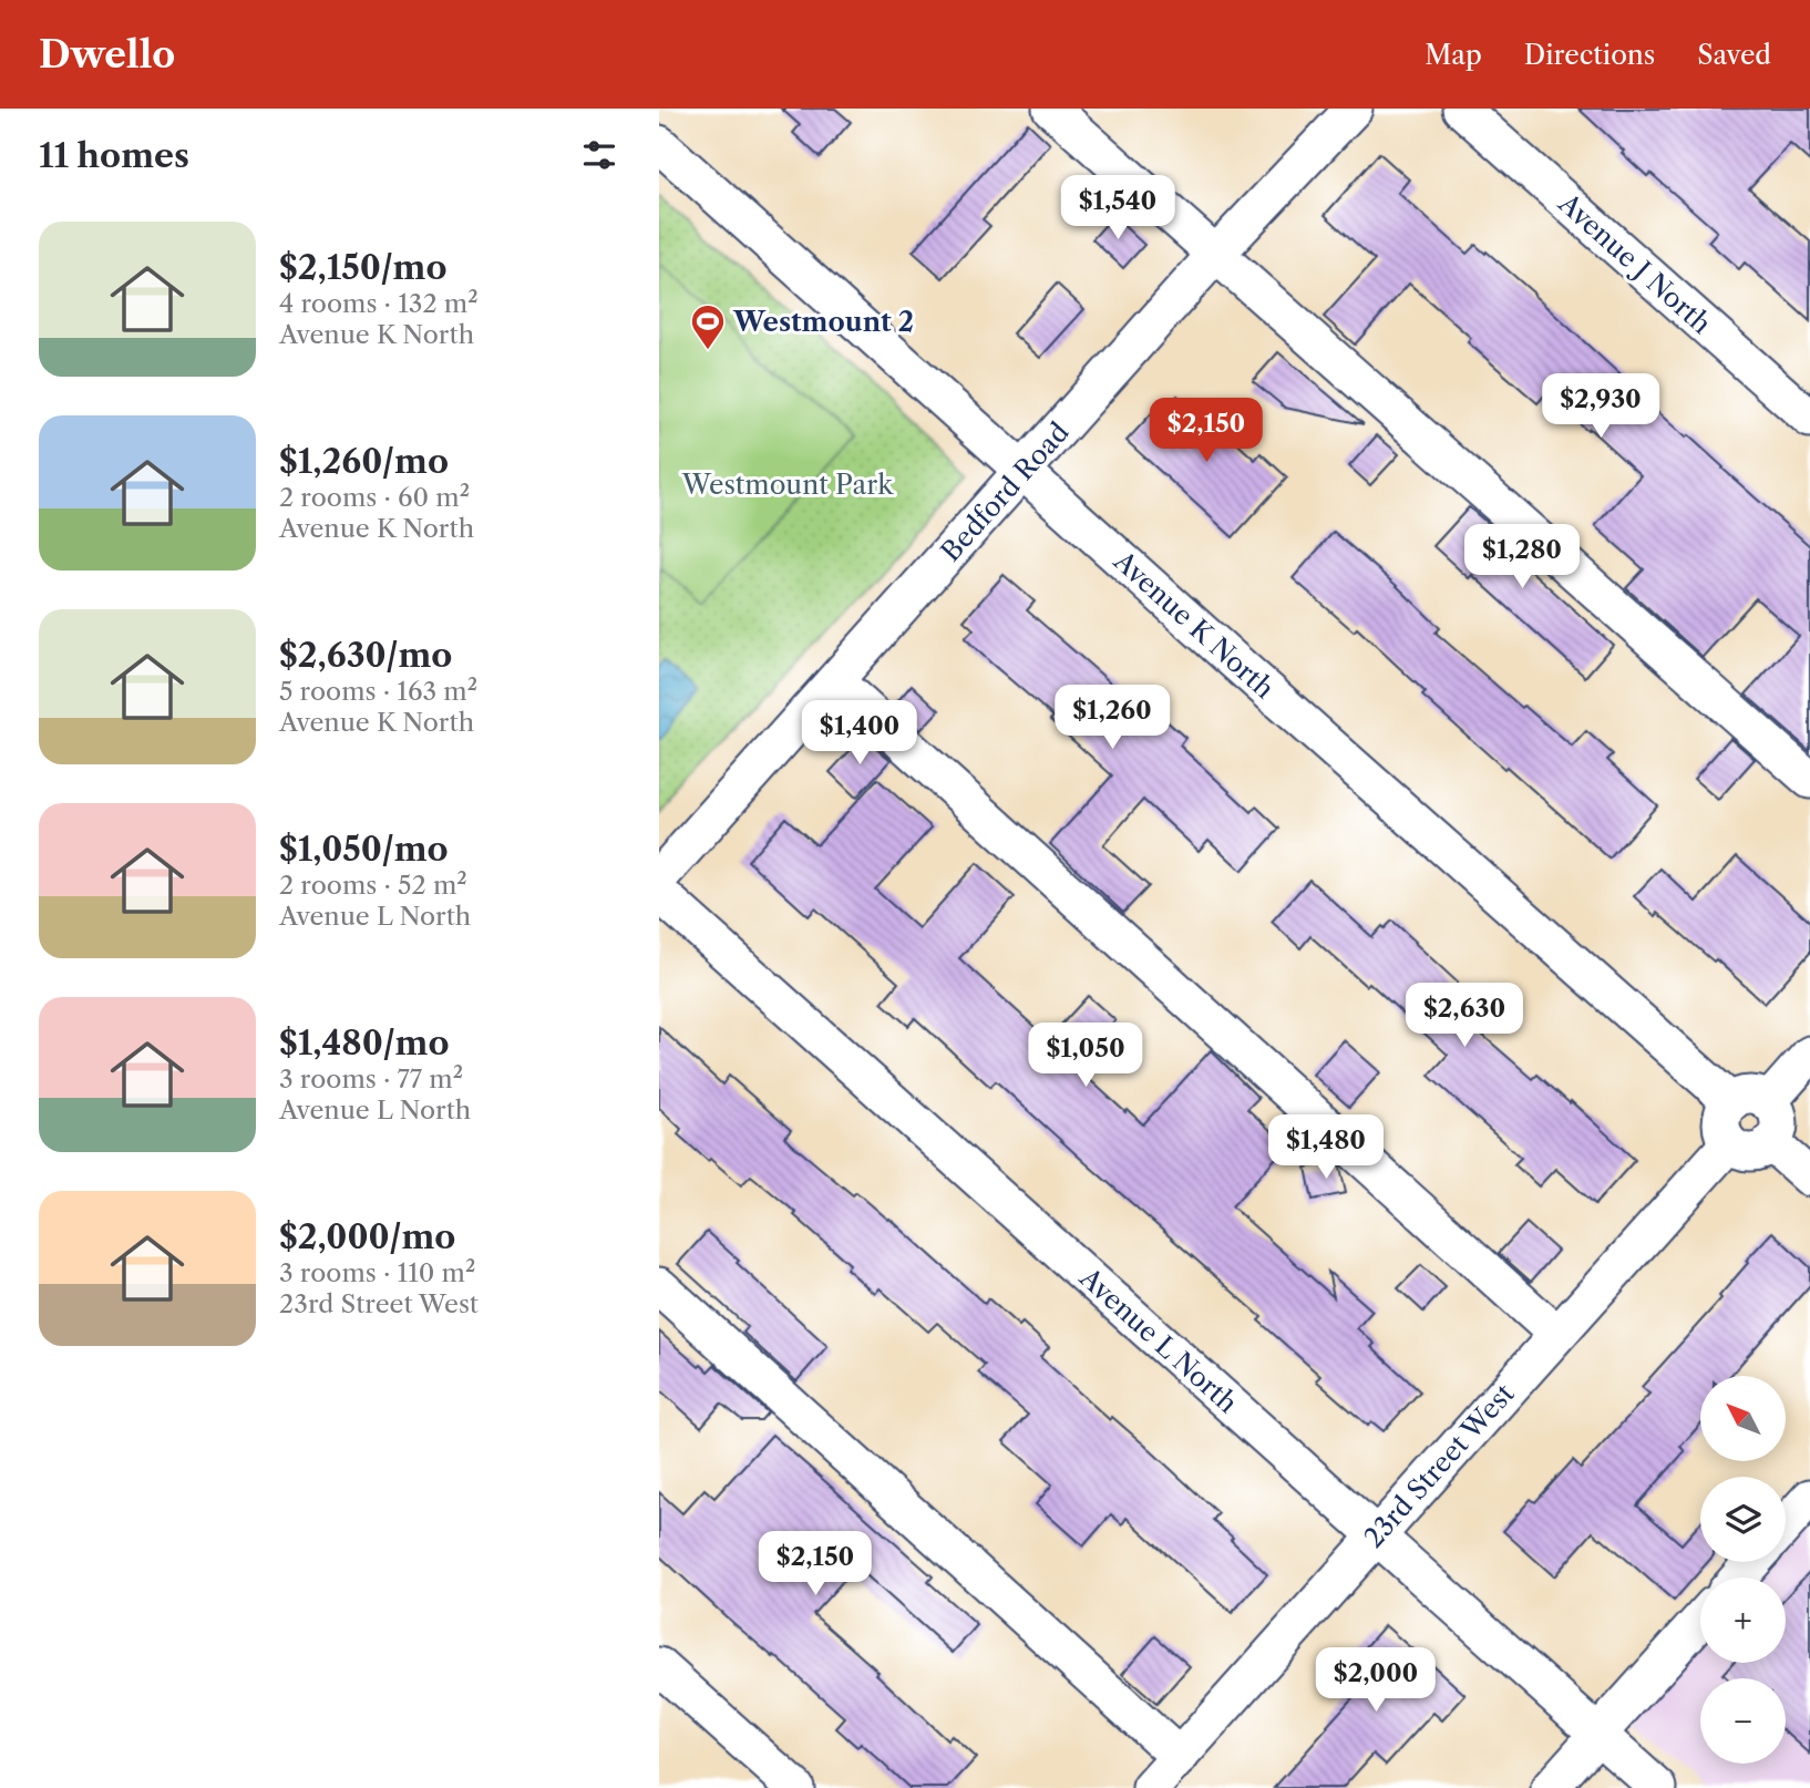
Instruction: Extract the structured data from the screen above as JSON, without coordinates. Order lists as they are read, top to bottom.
{
  "streets": {
    "street": [
      "Avenue J North",
      "Bedford Road",
      "Avenue K North",
      "Avenue L North",
      "23rd Street West"
    ]
  },
  "crossings": [
    ["Bedford Road", "Avenue K North"],
    ["Avenue K North", "23rd Street West"],
    ["Avenue L North", "23rd Street West"]
  ],
  "parks": ["Westmount Park"],
  "places": {
    "sports": ["Westmount 2"]
  },
  "north": "top left",
  "page": {
    "header": "Dwello",
    "nav": ["Map", "Directions", "Saved"],
    "heading": "11 homes",
    "price": [
      "$1,540",
      "$2,930",
      "$2,150",
      "$1,280",
      "$1,260",
      "$1,400",
      "$2,630",
      "$1,050",
      "$1,480",
      "$2,150",
      "$2,000"
    ],
    "list": [
      {
        "name": "$2,150/mo",
        "note": "4 rooms · 132 m² · Avenue K North"
      },
      {
        "name": "$1,260/mo",
        "note": "2 rooms · 60 m² · Avenue K North"
      },
      {
        "name": "$2,630/mo",
        "note": "5 rooms · 163 m² · Avenue K North"
      },
      {
        "name": "$1,050/mo",
        "note": "2 rooms · 52 m² · Avenue L North"
      },
      {
        "name": "$1,480/mo",
        "note": "3 rooms · 77 m² · Avenue L North"
      },
      {
        "name": "$2,000/mo",
        "note": "3 rooms · 110 m² · 23rd Street West"
      }
    ],
    "map_buttons": ["+", "−"]
  }
}
